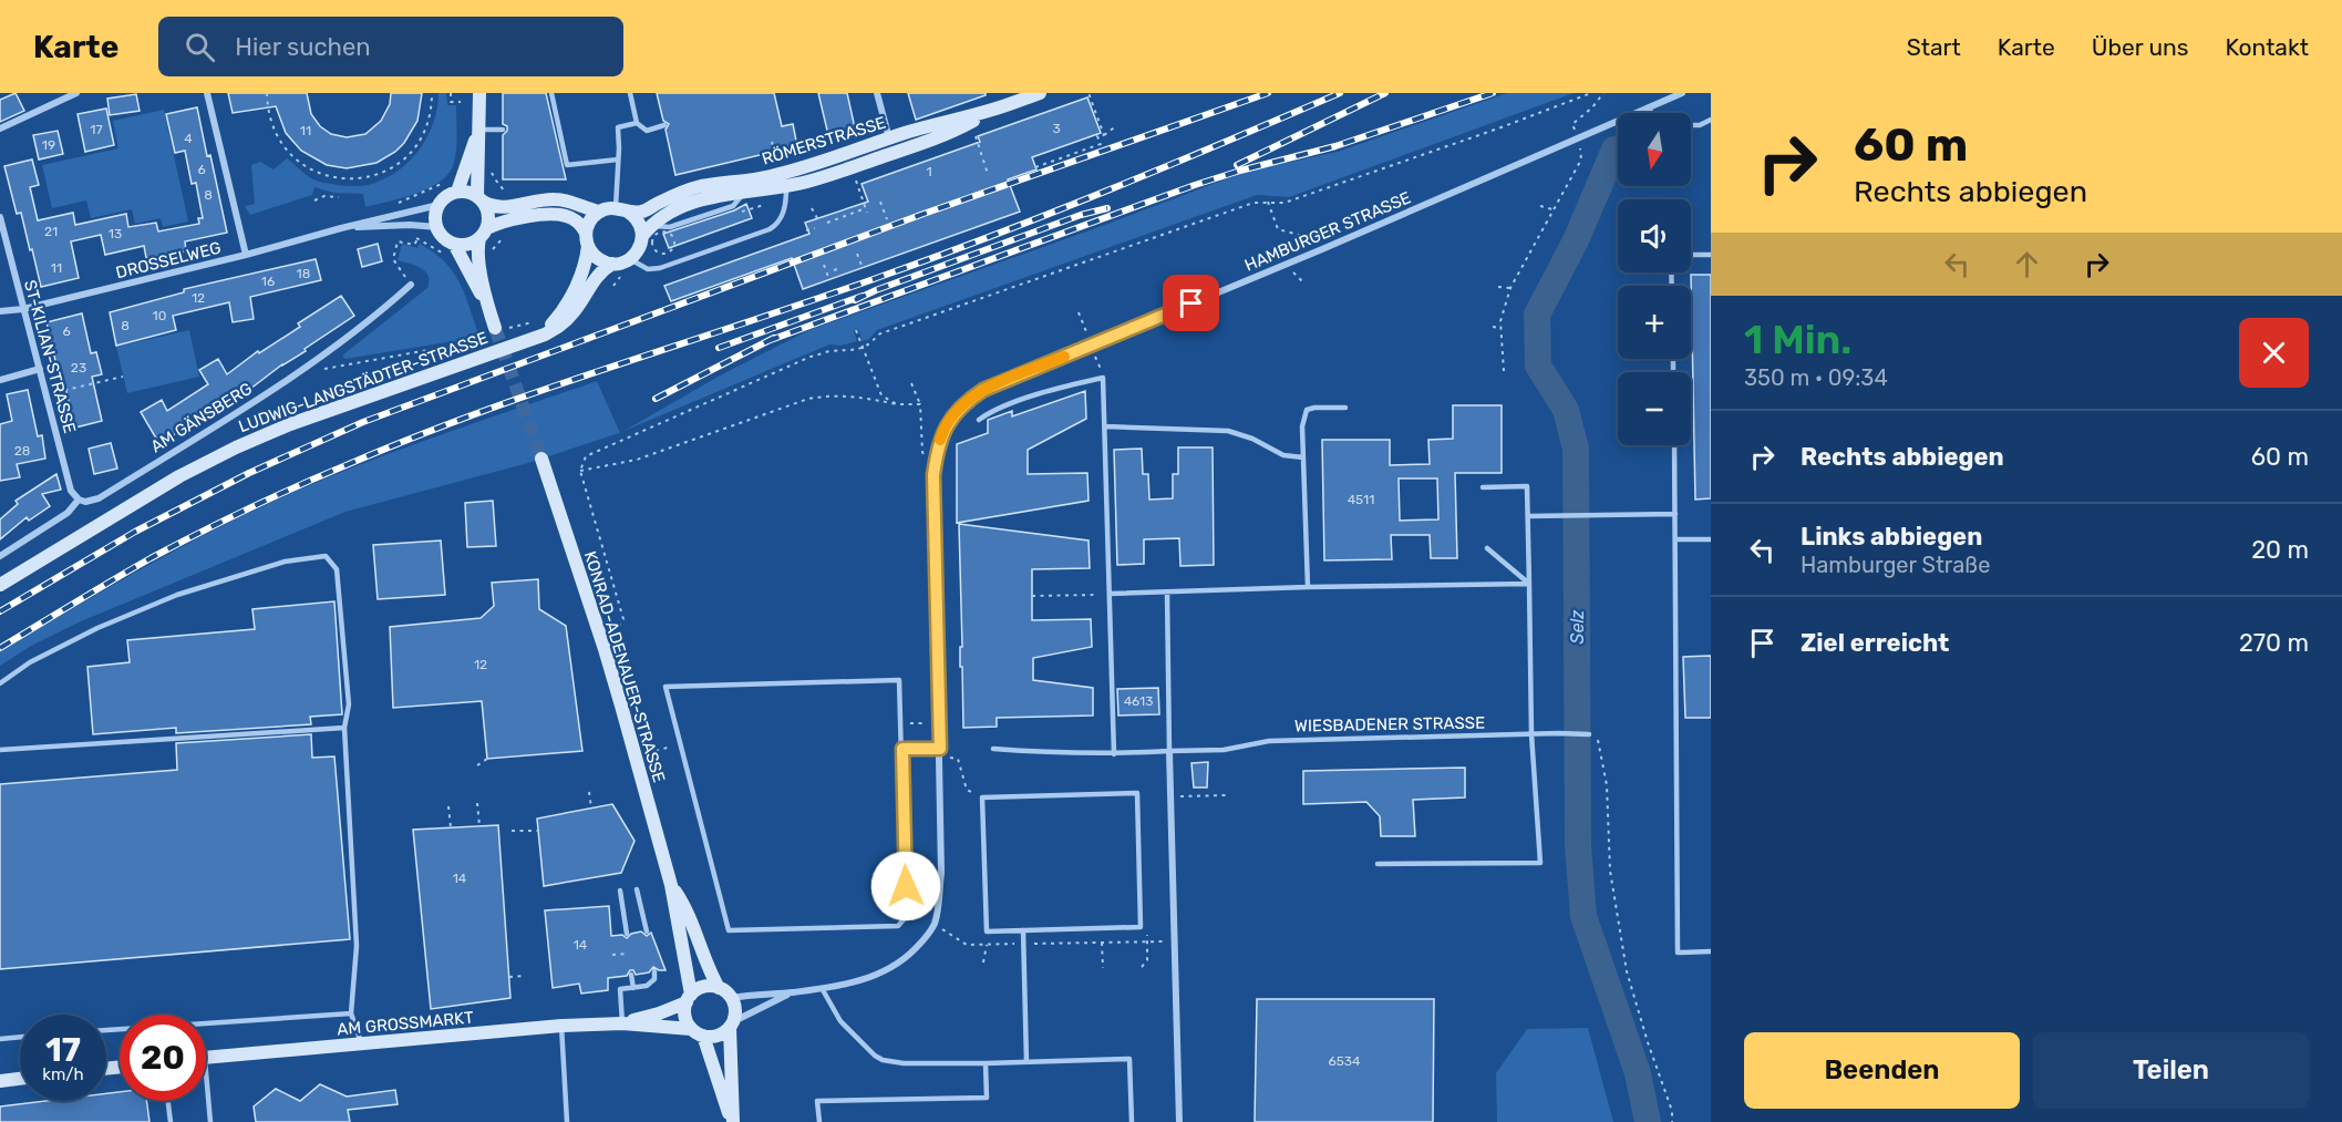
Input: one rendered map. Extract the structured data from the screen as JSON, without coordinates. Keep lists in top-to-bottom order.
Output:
{
  "streets": {
    "main road": [
      "RÖMERSTRASSE",
      "LUDWIG-LANGSTÄDTER-STRASSE",
      "KONRAD-ADENAUER-STRASSE",
      "AM GROSSMARKT"
    ],
    "street": [
      "HAMBURGER STRASSE",
      "DROSSELWEG",
      "ST-KILIAN-STRASSE",
      "AM GÄNSBERG"
    ],
    "lane": ["WIESBADENER STRASSE"]
  },
  "crossings": [
    ["RÖMERSTRASSE", "LUDWIG-LANGSTÄDTER-STRASSE"],
    ["HAMBURGER STRASSE", "KONRAD-ADENAUER-STRASSE"],
    ["HAMBURGER STRASSE", "AM GROSSMARKT"],
    ["DROSSELWEG", "ST-KILIAN-STRASSE"],
    ["ST-KILIAN-STRASSE", "AM GÄNSBERG"],
    ["KONRAD-ADENAUER-STRASSE", "AM GROSSMARKT"]
  ],
  "water": ["Selz"],
  "house_numbers": [
    "3",
    "17",
    "11",
    "4",
    "19",
    "6",
    "1",
    "8",
    "21",
    "13",
    "11",
    "18",
    "16",
    "12",
    "10",
    "8",
    "6",
    "23",
    "28",
    "4511",
    "12",
    "4613",
    "14",
    "14",
    "6534"
  ],
  "north": "bottom",
  "page": {
    "header": "Karte",
    "search": "Hier suchen",
    "nav": [
      "Start",
      "Karte",
      "Über uns",
      "Kontakt"
    ],
    "turn": ["60 m", "Rechts abbiegen"],
    "map_buttons": ["+", "−"],
    "heading": ["1 Min.", "350 m · 09:34"],
    "list": [
      {
        "name": "Rechts abbiegen",
        "value": "60 m"
      },
      {
        "name": "Links abbiegen",
        "note": "Hamburger Straße",
        "value": "20 m"
      },
      {
        "name": "Ziel erreicht",
        "value": "270 m"
      }
    ],
    "speed": "17 km/h",
    "limit": "20",
    "buttons": ["Beenden", "Teilen"]
  }
}
